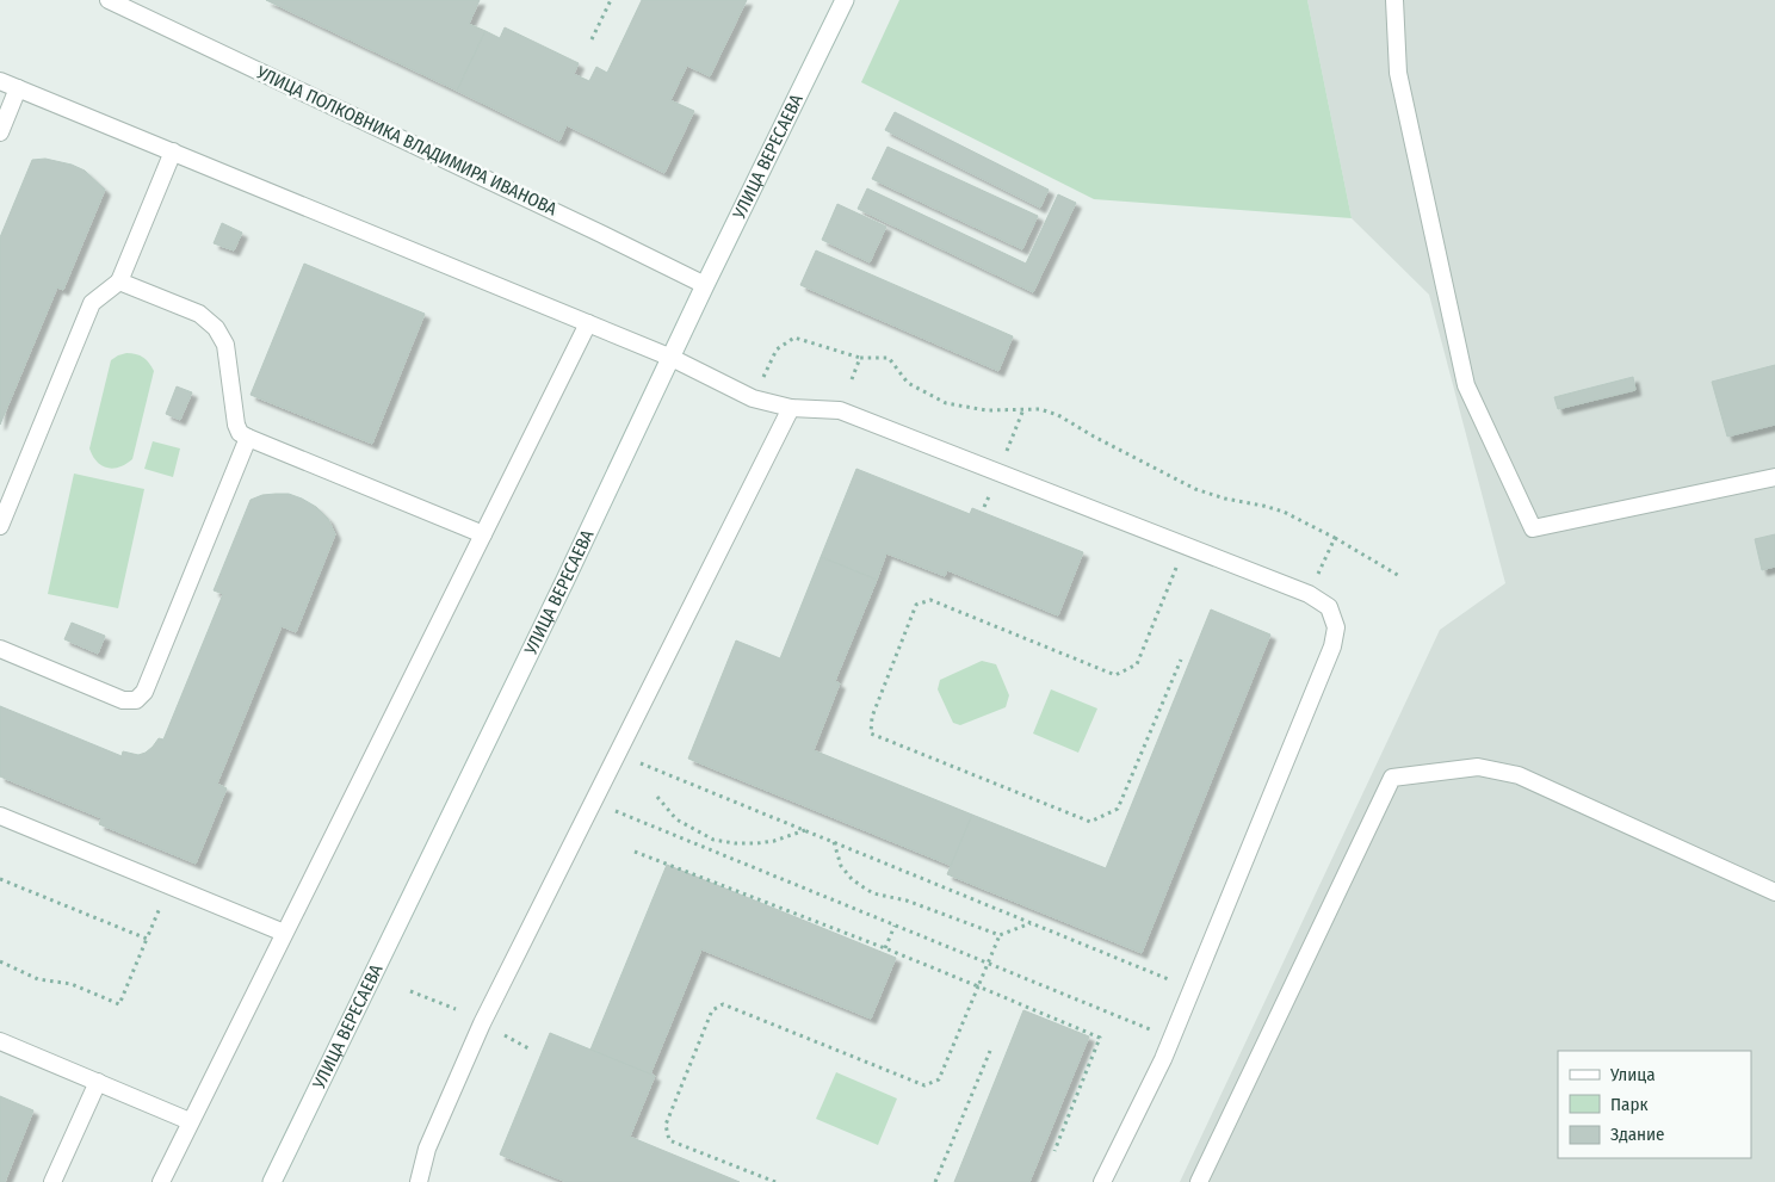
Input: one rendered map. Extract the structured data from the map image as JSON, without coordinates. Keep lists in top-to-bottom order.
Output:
{
  "streets": {
    "main road": ["УЛИЦА ВЕРЕСАЕВА"],
    "lane": ["УЛИЦА ПОЛКОВНИКА ВЛАДИМИРА ИВАНОВА"]
  },
  "crossings": [
    ["УЛИЦА ПОЛКОВНИКА ВЛАДИМИРА ИВАНОВА", "УЛИЦА ВЕРЕСАЕВА"]
  ],
  "legend": ["Улица", "Парк", "Здание"]
}
